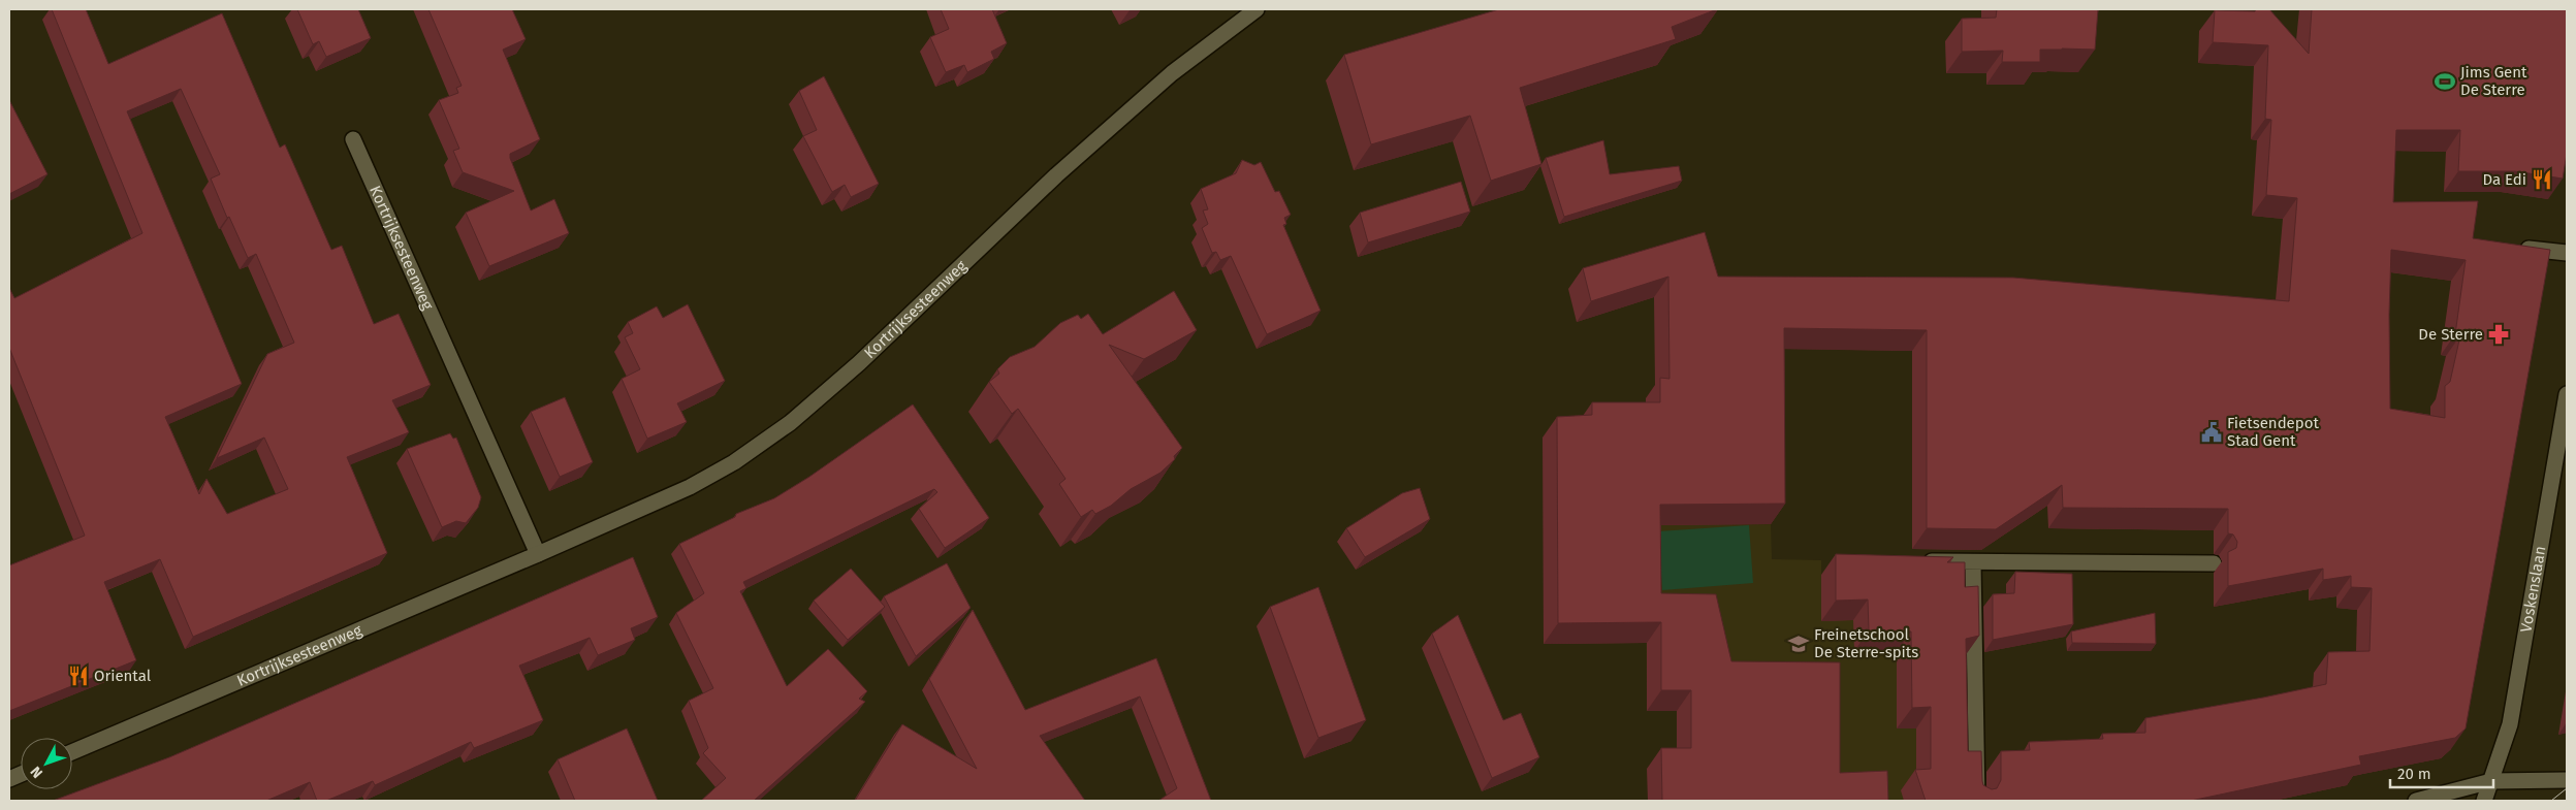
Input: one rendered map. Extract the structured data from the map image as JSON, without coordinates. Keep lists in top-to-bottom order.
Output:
{
  "streets": {
    "main road": ["Kortrijksesteenweg", "Voskenslaan"]
  },
  "places": {
    "sports": ["Jims Gent De Sterre"],
    "restaurant": ["Da Edi", "Oriental"],
    "pharmacy": ["De Sterre"],
    "public building": ["Fietsendepot Stad Gent"],
    "school or university": ["Freinetschool De Sterre-spits"]
  },
  "scale_bar": "20 m",
  "north": "bottom left"
}
